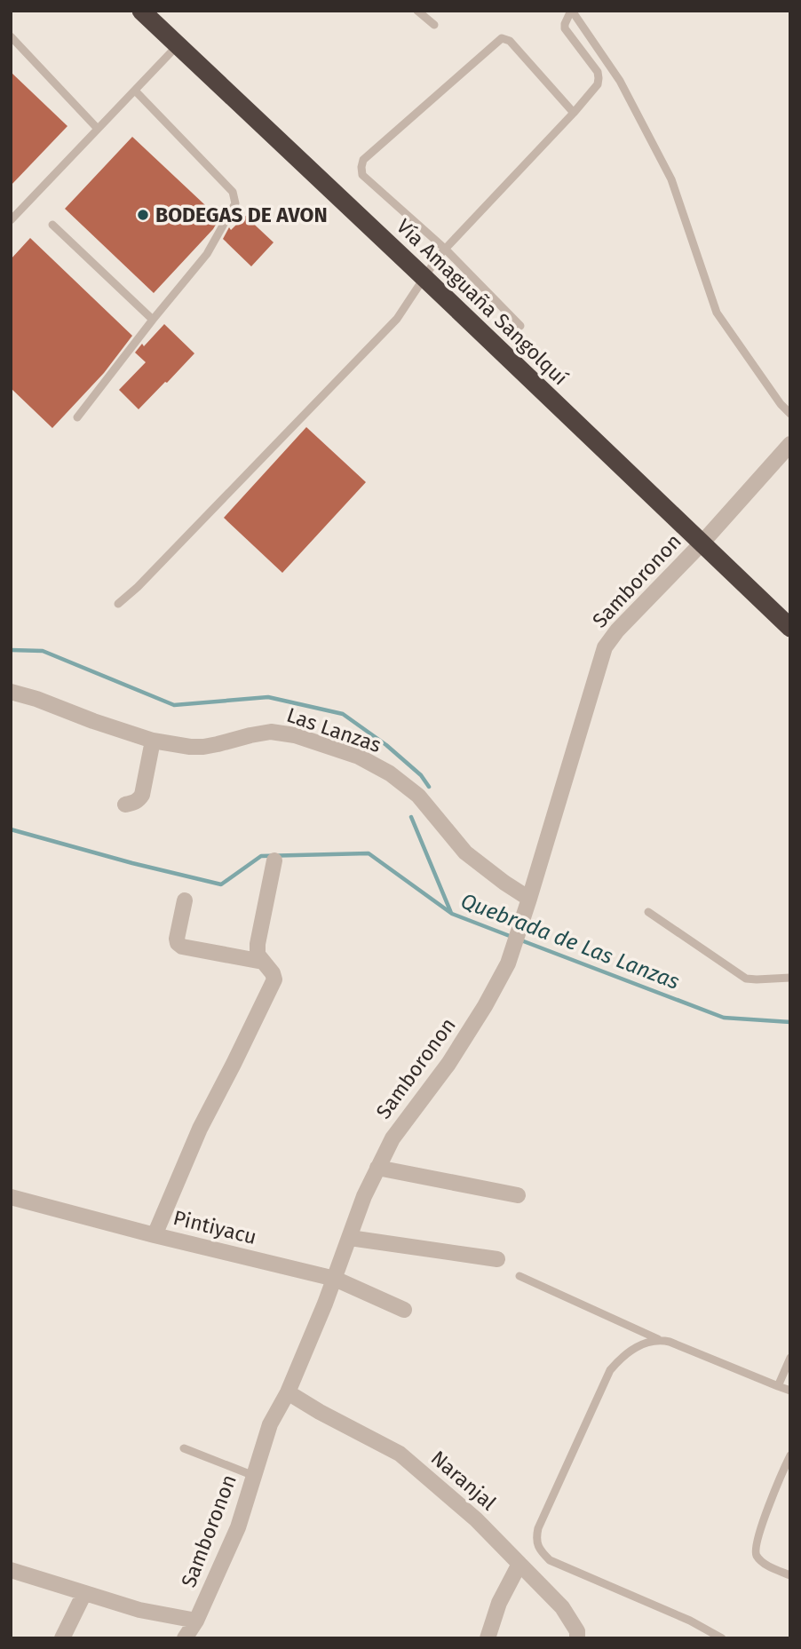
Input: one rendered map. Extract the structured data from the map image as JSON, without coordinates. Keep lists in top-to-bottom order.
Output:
{
  "streets": {
    "highway": ["Vía Amaguaña Sangolquí"],
    "street": [
      "Samboronon",
      "Las Lanzas",
      "Pintiyacu",
      "Naranjal"
    ]
  },
  "crossings": [
    ["Vía Amaguaña Sangolquí", "Samboronon"],
    ["Samboronon", "Las Lanzas"],
    ["Samboronon", "Pintiyacu"],
    ["Samboronon", "Naranjal"]
  ],
  "water": ["Quebrada de Las Lanzas"],
  "places": ["BODEGAS DE AVON"]
}
